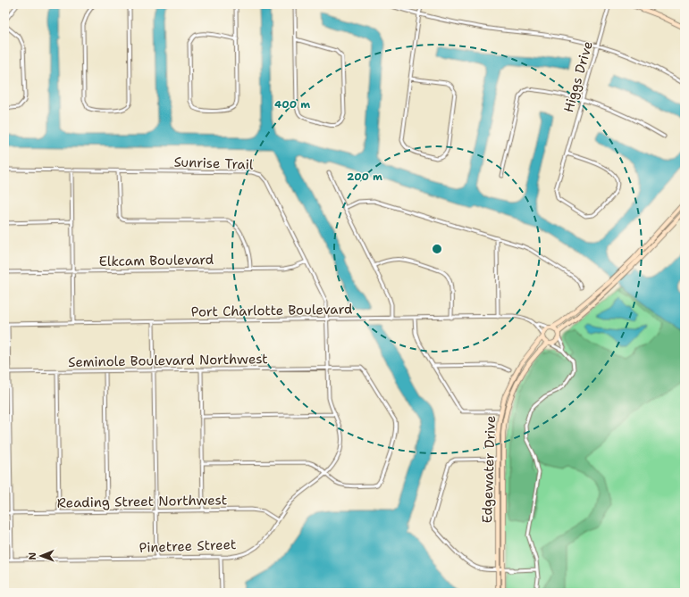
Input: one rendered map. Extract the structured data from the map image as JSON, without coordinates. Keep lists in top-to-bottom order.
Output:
{
  "streets": {
    "street": [
      "Higgs Drive",
      "Sunrise Trail",
      "Elkcam Boulevard",
      "Port Charlotte Boulevard",
      "Seminole Boulevard Northwest",
      "Edgewater Drive",
      "Reading Street Northwest",
      "Pinetree Street"
    ]
  },
  "crossings": [
    ["Sunrise Trail", "Elkcam Boulevard"],
    ["Sunrise Trail", "Port Charlotte Boulevard"],
    ["Sunrise Trail", "Pinetree Street"],
    ["Port Charlotte Boulevard", "Edgewater Drive"],
    ["Port Charlotte Boulevard", "Pinetree Street"],
    ["Seminole Boulevard Northwest", "Pinetree Street"],
    ["Reading Street Northwest", "Pinetree Street"]
  ],
  "north": "left",
  "rings": ["400 m", "200 m"]
}
